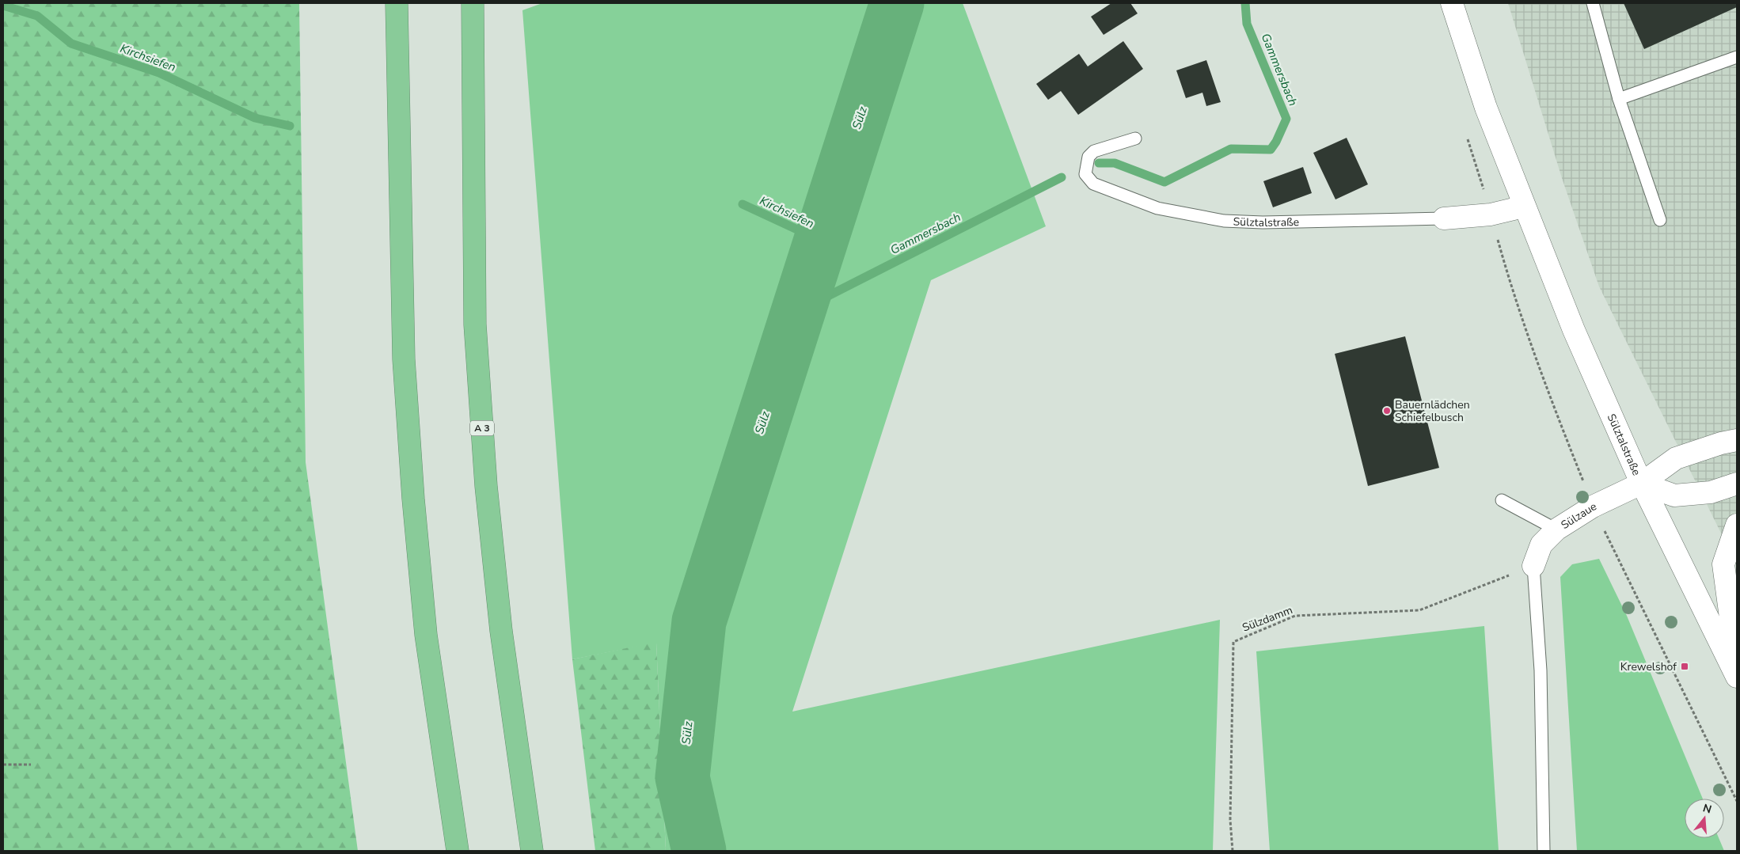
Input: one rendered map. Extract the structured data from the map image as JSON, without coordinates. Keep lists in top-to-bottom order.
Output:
{
  "streets": {
    "highway": ["A 3"],
    "main road": ["Sülztalstraße", "Sülzaue"],
    "path": ["Sülzdamm"]
  },
  "crossings": [
    ["Sülztalstraße", "Sülzaue"],
    ["Sülzaue", "Sülzdamm"]
  ],
  "water": ["Kirchsiefen", "Gammersbach", "Sülz"],
  "places": {
    "other": ["Bauernlädchen Schiefelbusch"],
    "transit": ["Krewelshof"]
  },
  "north": "top"
}
